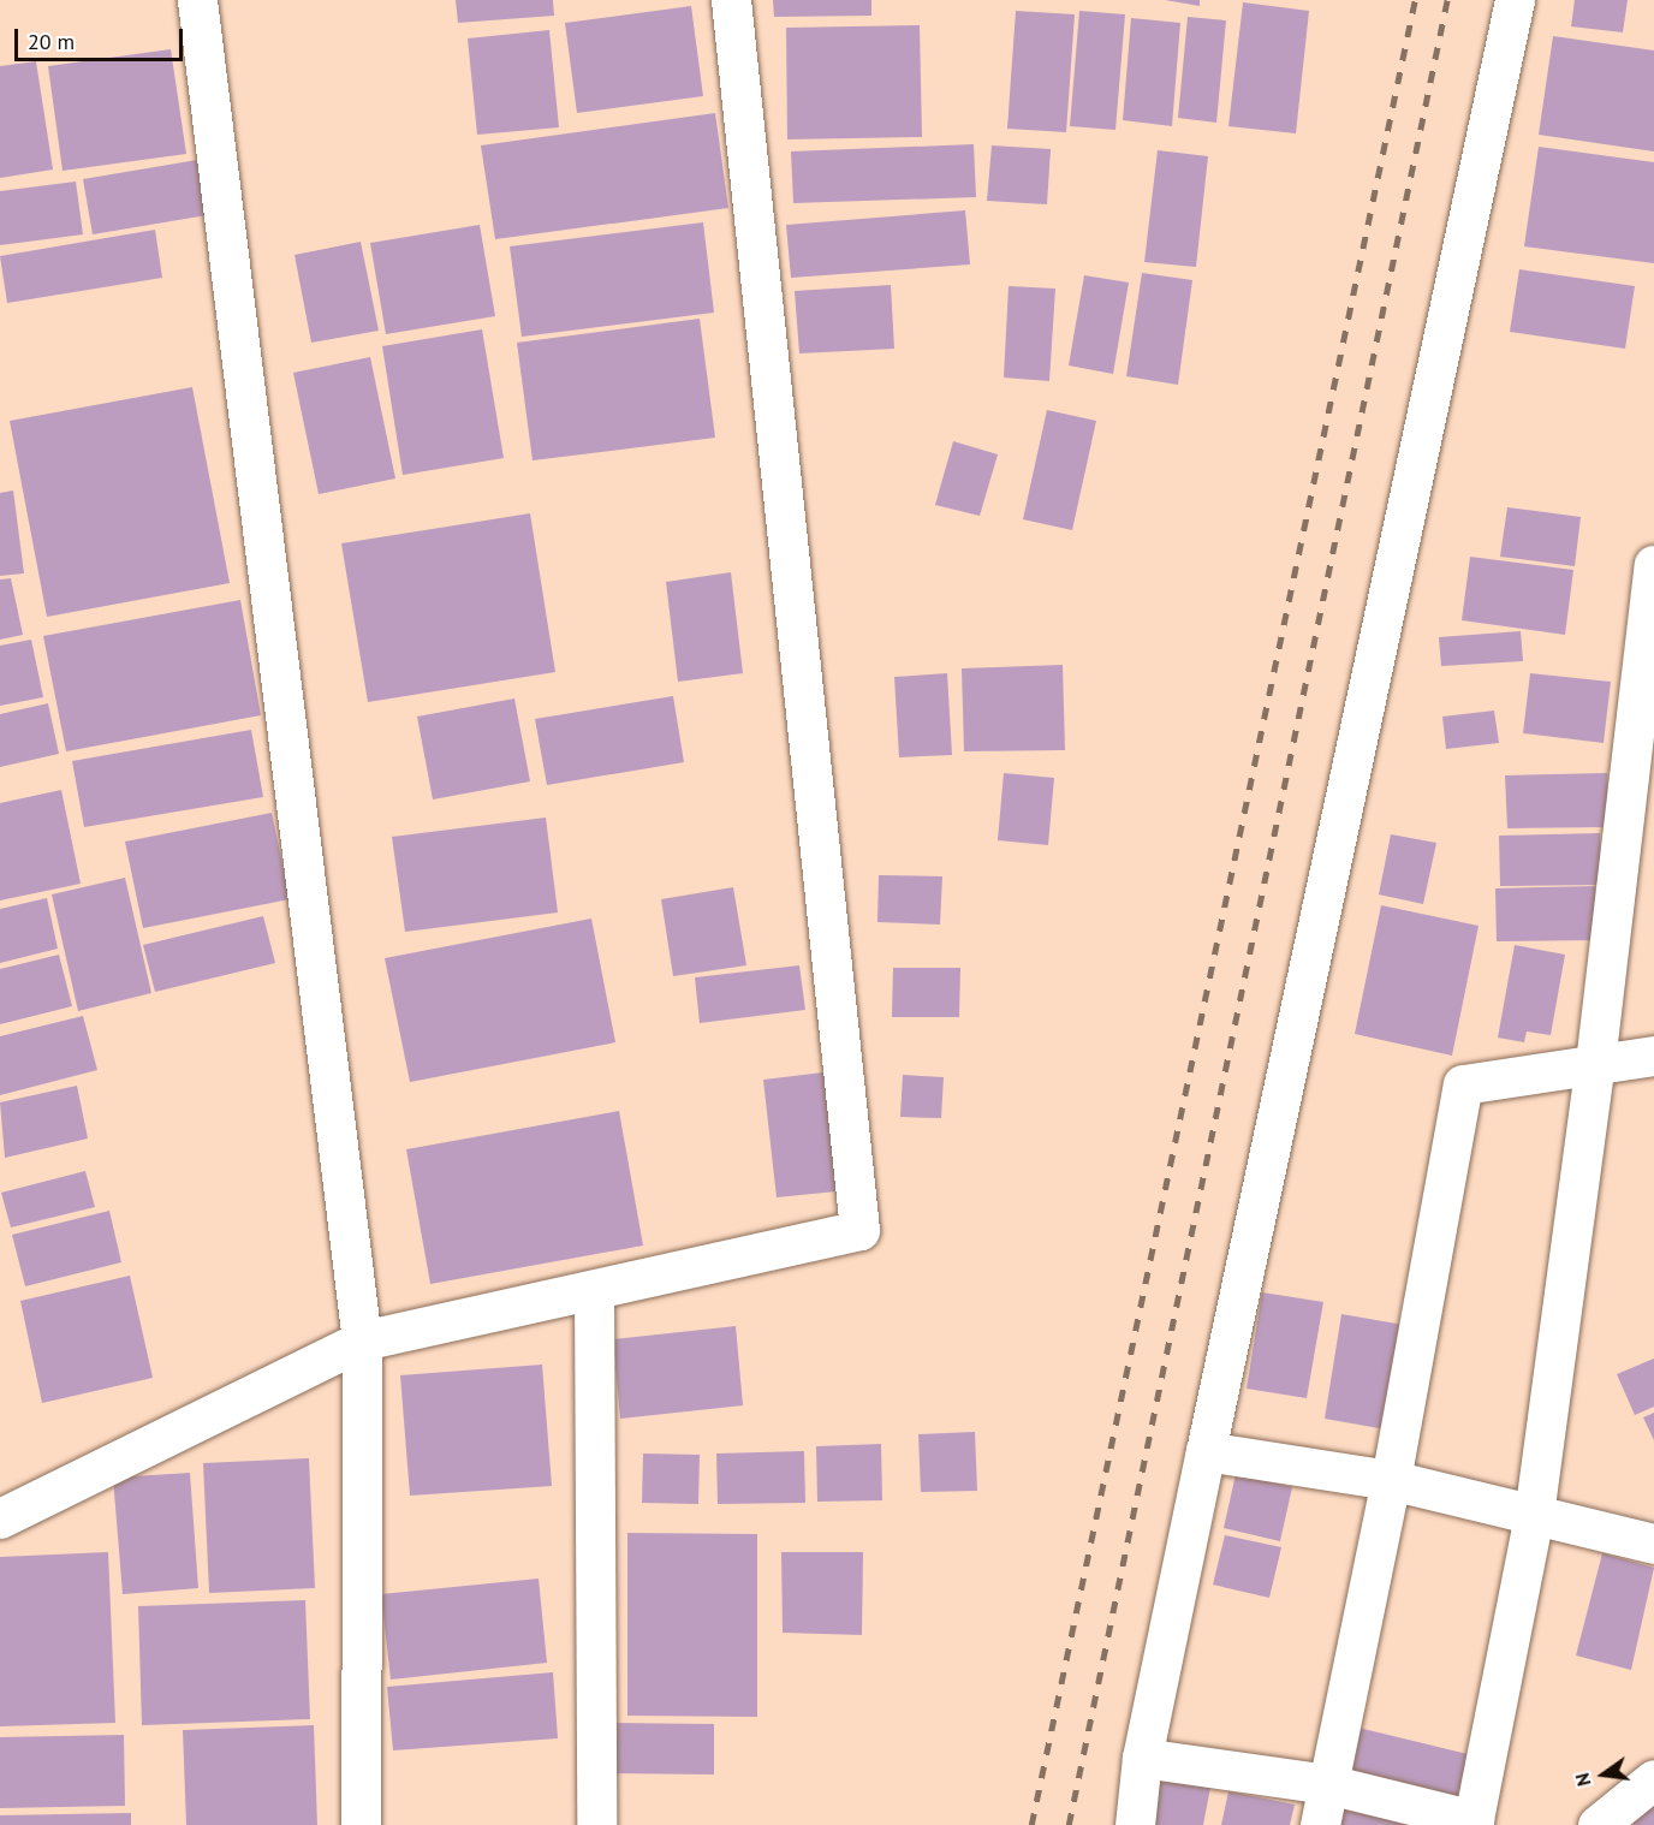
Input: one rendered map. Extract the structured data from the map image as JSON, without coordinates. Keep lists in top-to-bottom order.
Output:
{
  "scale_bar": "20 m",
  "north": "left"
}
